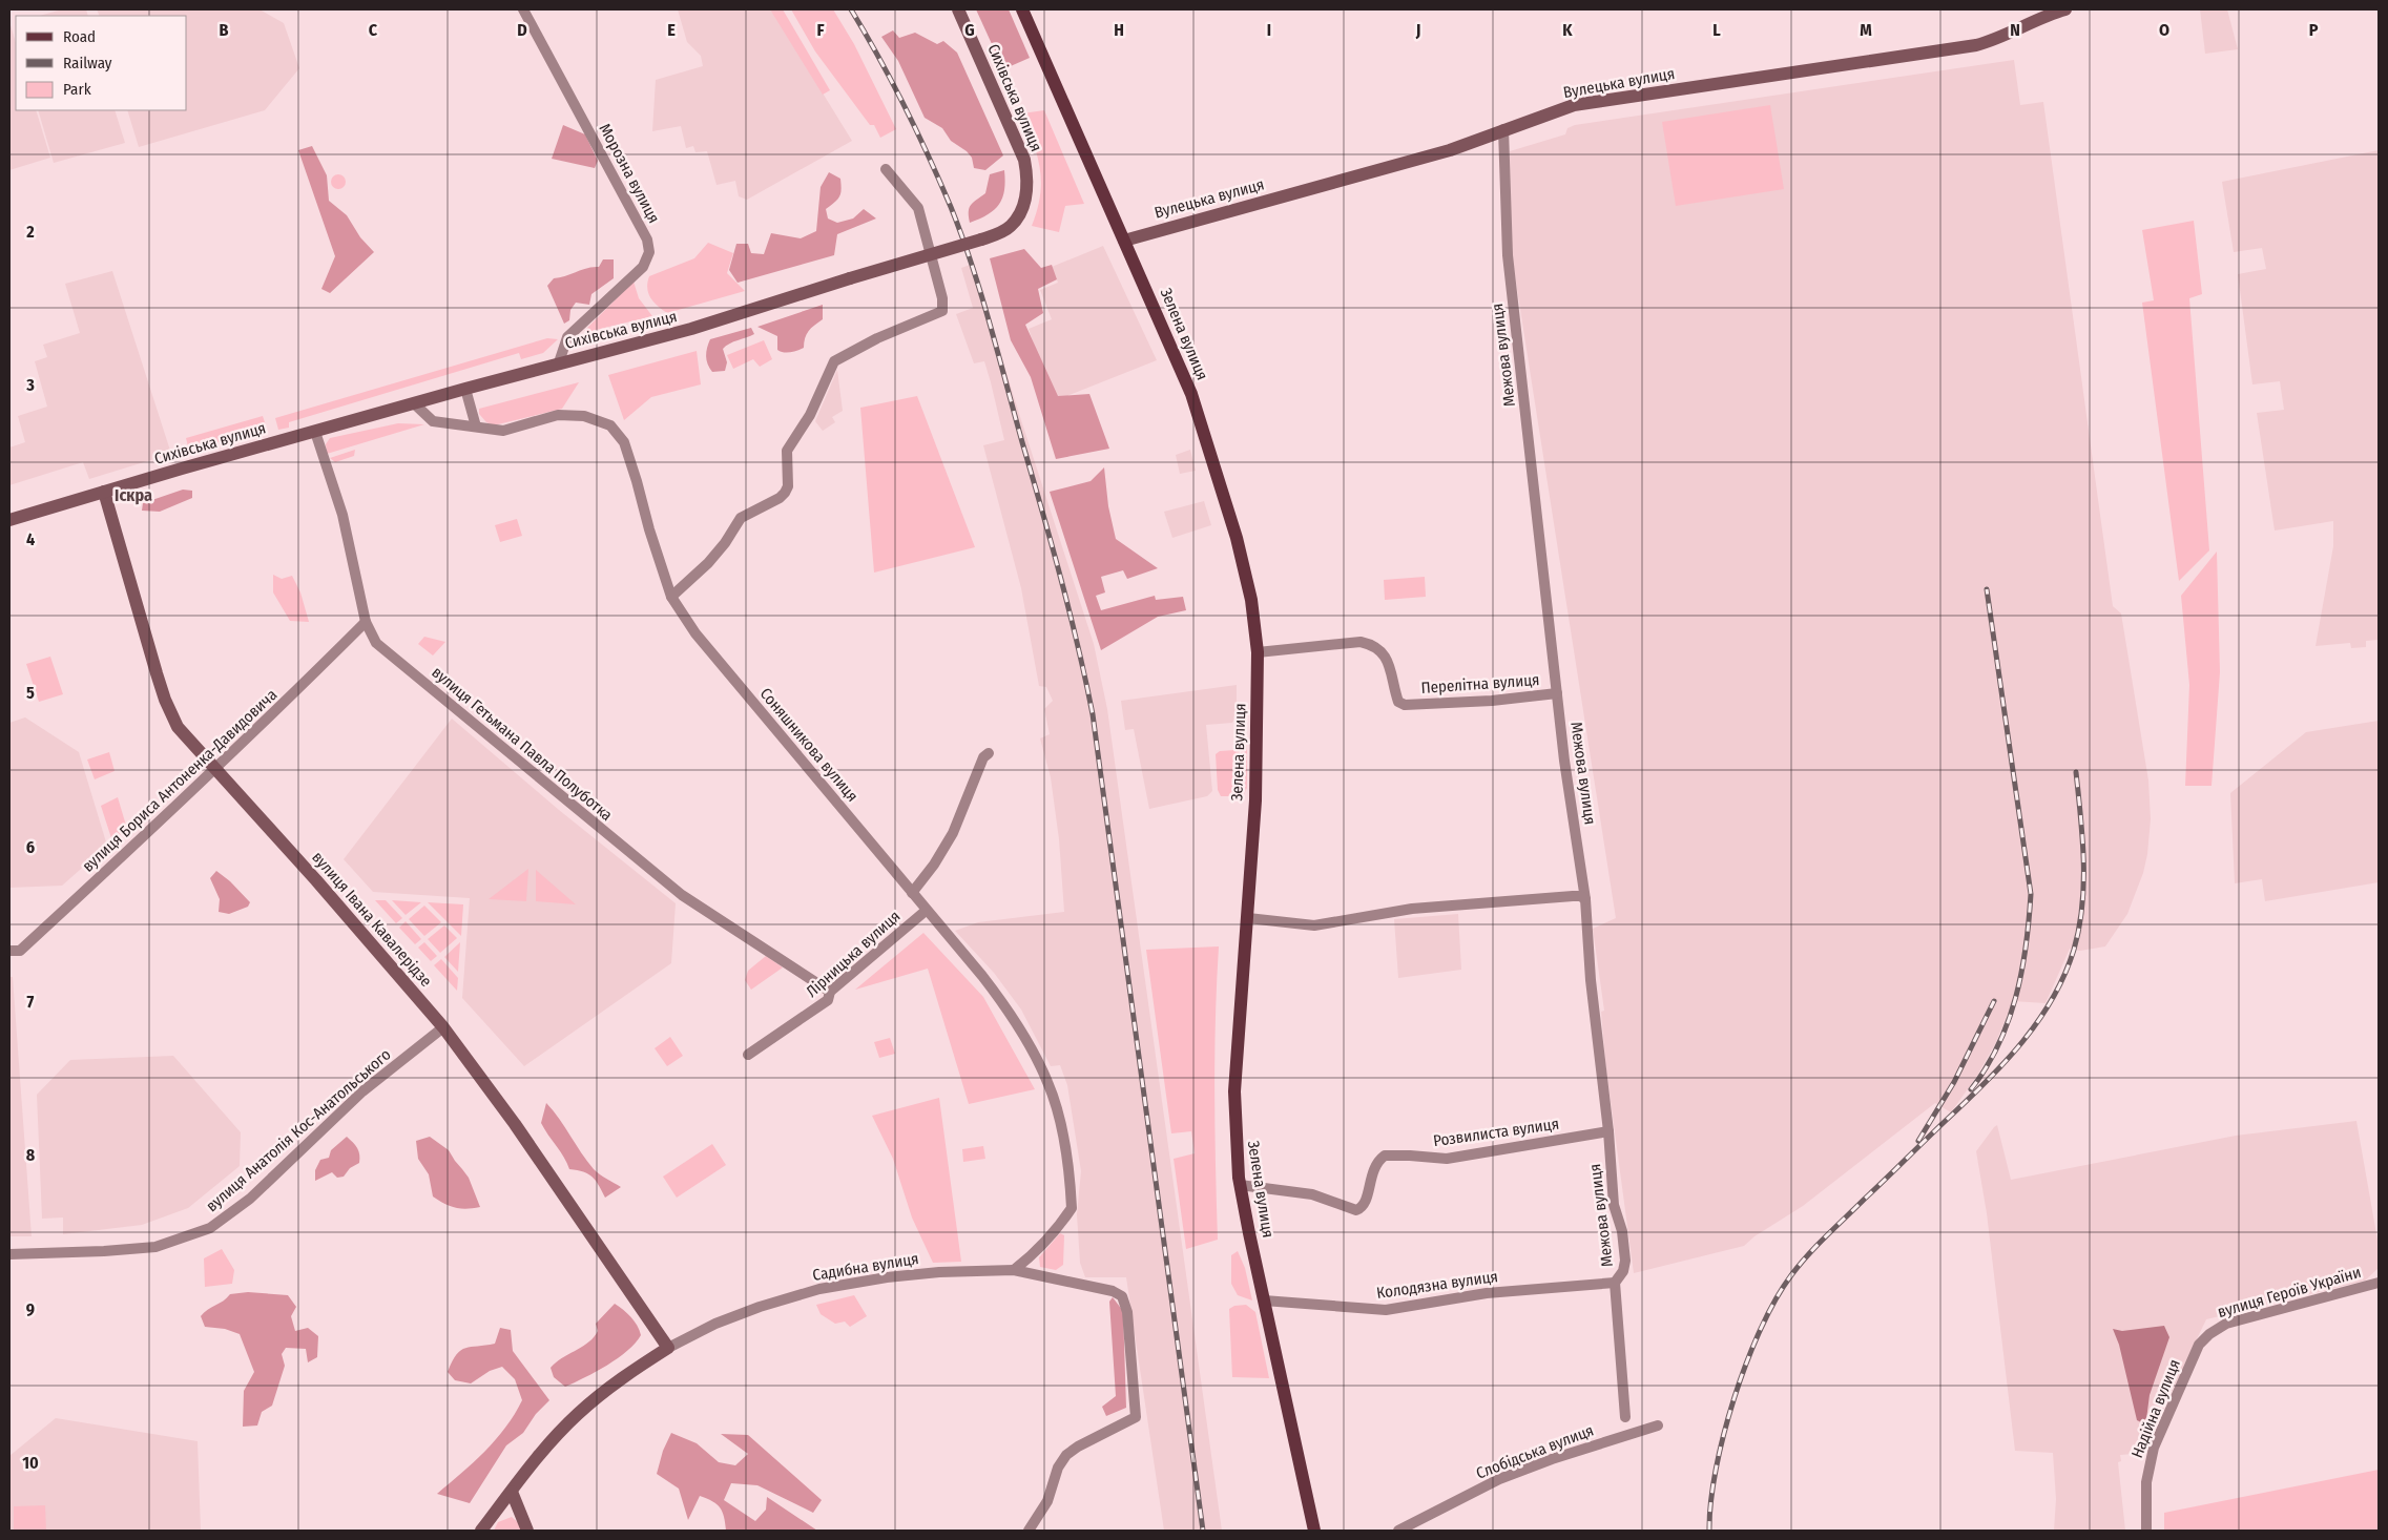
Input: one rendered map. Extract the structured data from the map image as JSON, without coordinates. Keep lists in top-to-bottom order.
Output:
{
  "streets": {
    "main road": ["Зелена вулиця"],
    "street": [
      "Вулецька вулиця",
      "Сихівська вулиця",
      "Морозна вулиця",
      "Межова вулиця",
      "Перелітна вулиця",
      "вулиця Гетьмана Павла Полуботка",
      "Соняшникова вулиця",
      "вулиця Бориса Антоненка-Давидовича",
      "вулиця Івана Кавалерідзе",
      "Лірницька вулиця",
      "вулиця Анатолія Кос-Анатольського",
      "Розвилиста вулиця",
      "Садибна вулиця",
      "Колодязна вулиця",
      "вулиця Героїв України",
      "Надійна вулиця",
      "Слобідська вулиця"
    ]
  },
  "crossings": [
    ["Вулецька вулиця", "Зелена вулиця"],
    ["Вулецька вулиця", "Межова вулиця"],
    ["Сихівська вулиця", "Морозна вулиця"],
    ["Сихівська вулиця", "вулиця Гетьмана Павла Полуботка"],
    ["Сихівська вулиця", "Соняшникова вулиця"],
    ["Сихівська вулиця", "вулиця Івана Кавалерідзе"],
    ["Зелена вулиця", "Перелітна вулиця"],
    ["Зелена вулиця", "Розвилиста вулиця"],
    ["Зелена вулиця", "Колодязна вулиця"],
    ["Межова вулиця", "Перелітна вулиця"],
    ["Межова вулиця", "Розвилиста вулиця"],
    ["Межова вулиця", "Колодязна вулиця"],
    ["вулиця Гетьмана Павла Полуботка", "вулиця Бориса Антоненка-Давидовича"],
    ["вулиця Гетьмана Павла Полуботка", "Лірницька вулиця"],
    ["Соняшникова вулиця", "Лірницька вулиця"],
    ["вулиця Бориса Антоненка-Давидовича", "вулиця Івана Кавалерідзе"],
    ["вулиця Івана Кавалерідзе", "вулиця Анатолія Кос-Анатольського"],
    ["вулиця Івана Кавалерідзе", "Садибна вулиця"],
    ["вулиця Героїв України", "Надійна вулиця"]
  ],
  "districts": ["Іскра"],
  "legend": ["Road", "Railway", "Park"],
  "grid": {
    "columns": [
      "B",
      "C",
      "D",
      "E",
      "F",
      "G",
      "H",
      "I",
      "J",
      "K",
      "L",
      "M",
      "N",
      "O",
      "P"
    ],
    "rows": [
      "2",
      "3",
      "4",
      "5",
      "6",
      "7",
      "8",
      "9",
      "10"
    ]
  }
}
